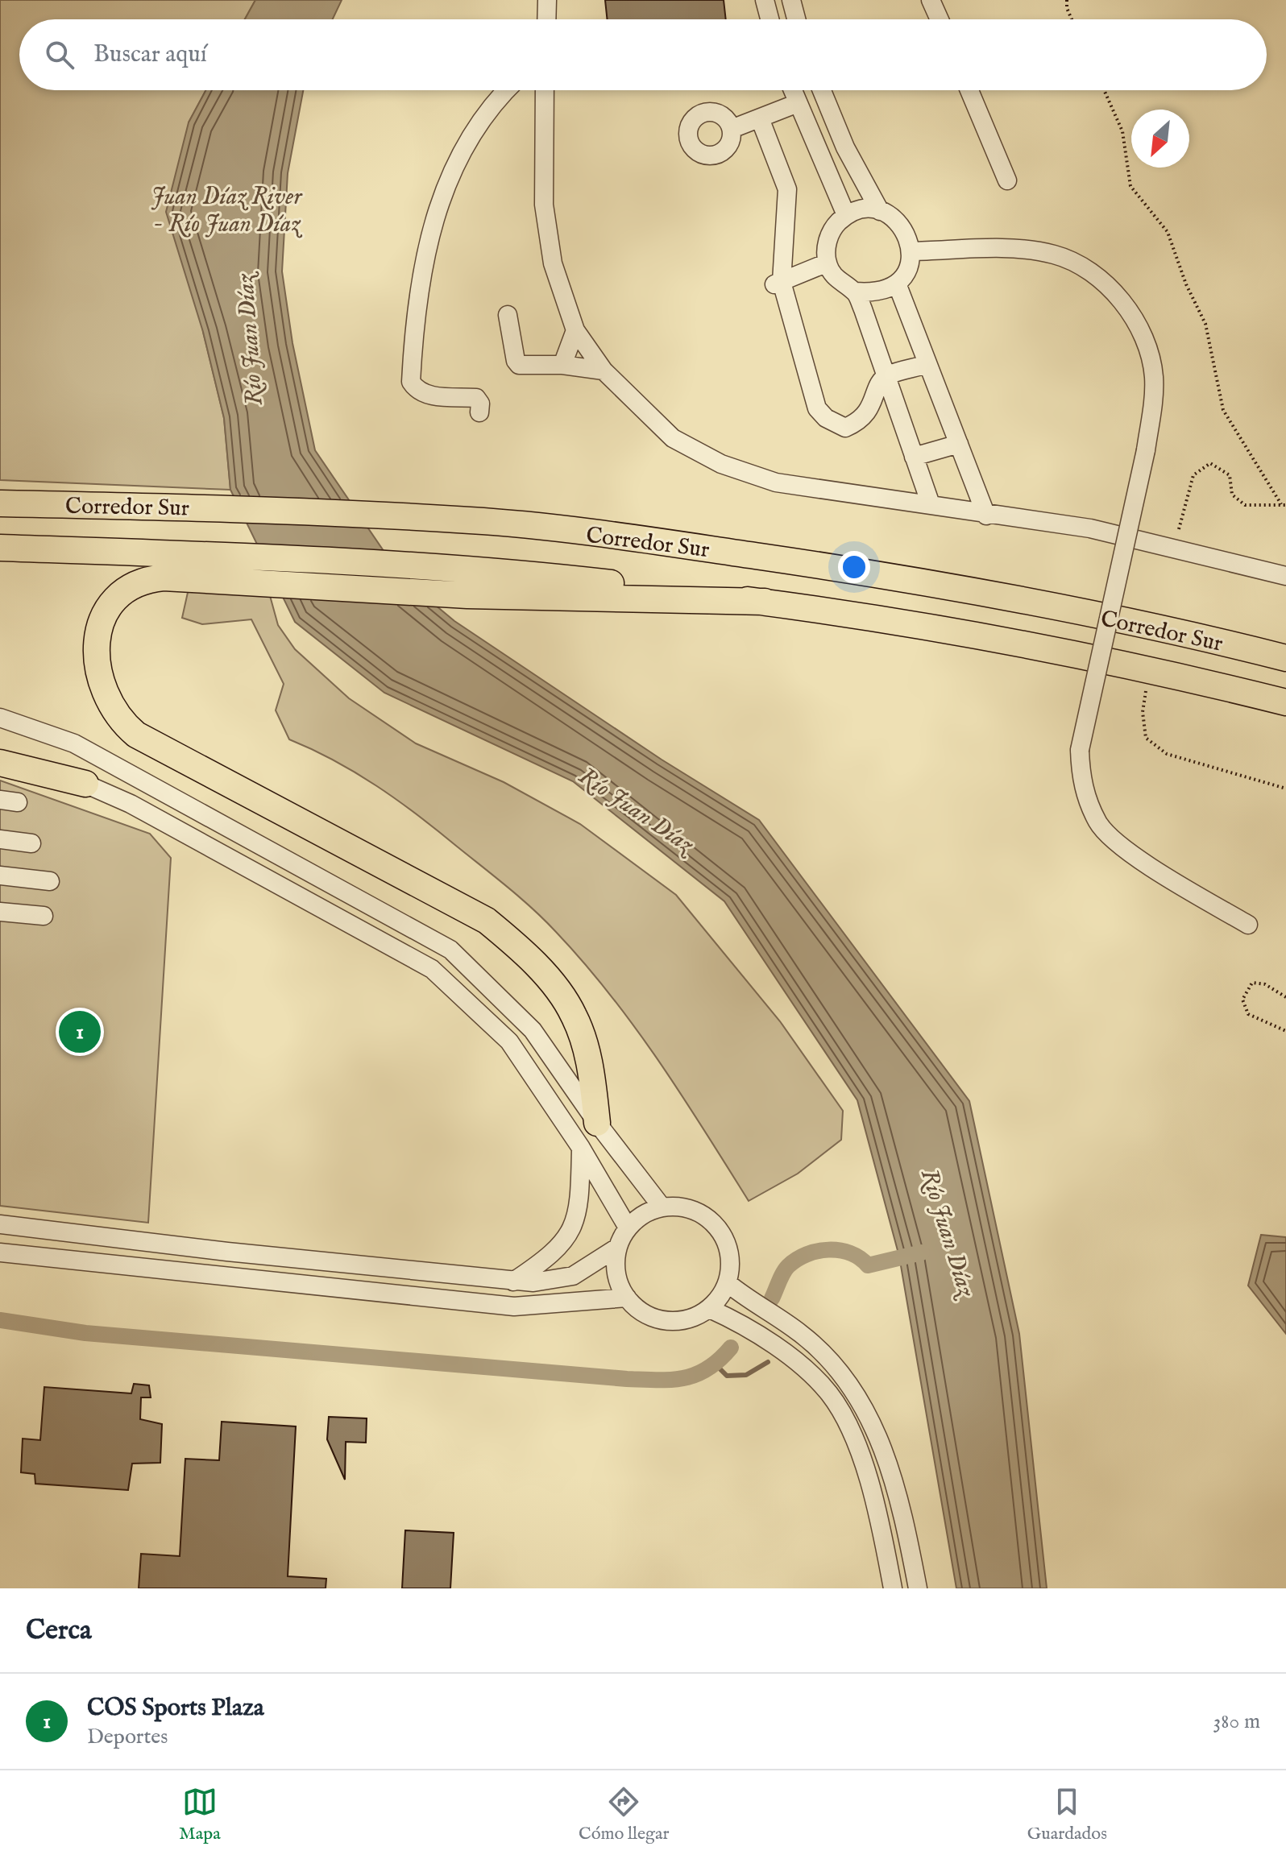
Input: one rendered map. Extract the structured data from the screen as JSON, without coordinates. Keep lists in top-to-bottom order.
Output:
{
  "streets": {
    "highway": ["Corredor Sur"]
  },
  "water": ["Juan Díaz River - Río Juan Díaz", "Río Juan Díaz"],
  "north": "bottom left",
  "page": {
    "search": "Buscar aquí",
    "pins": "1",
    "heading": "Cerca",
    "list": [
      {
        "mark": "1",
        "name": "COS Sports Plaza",
        "note": "Deportes",
        "value": "380 m"
      }
    ],
    "nav": ["Mapa", "Cómo llegar", "Guardados"]
  }
}
